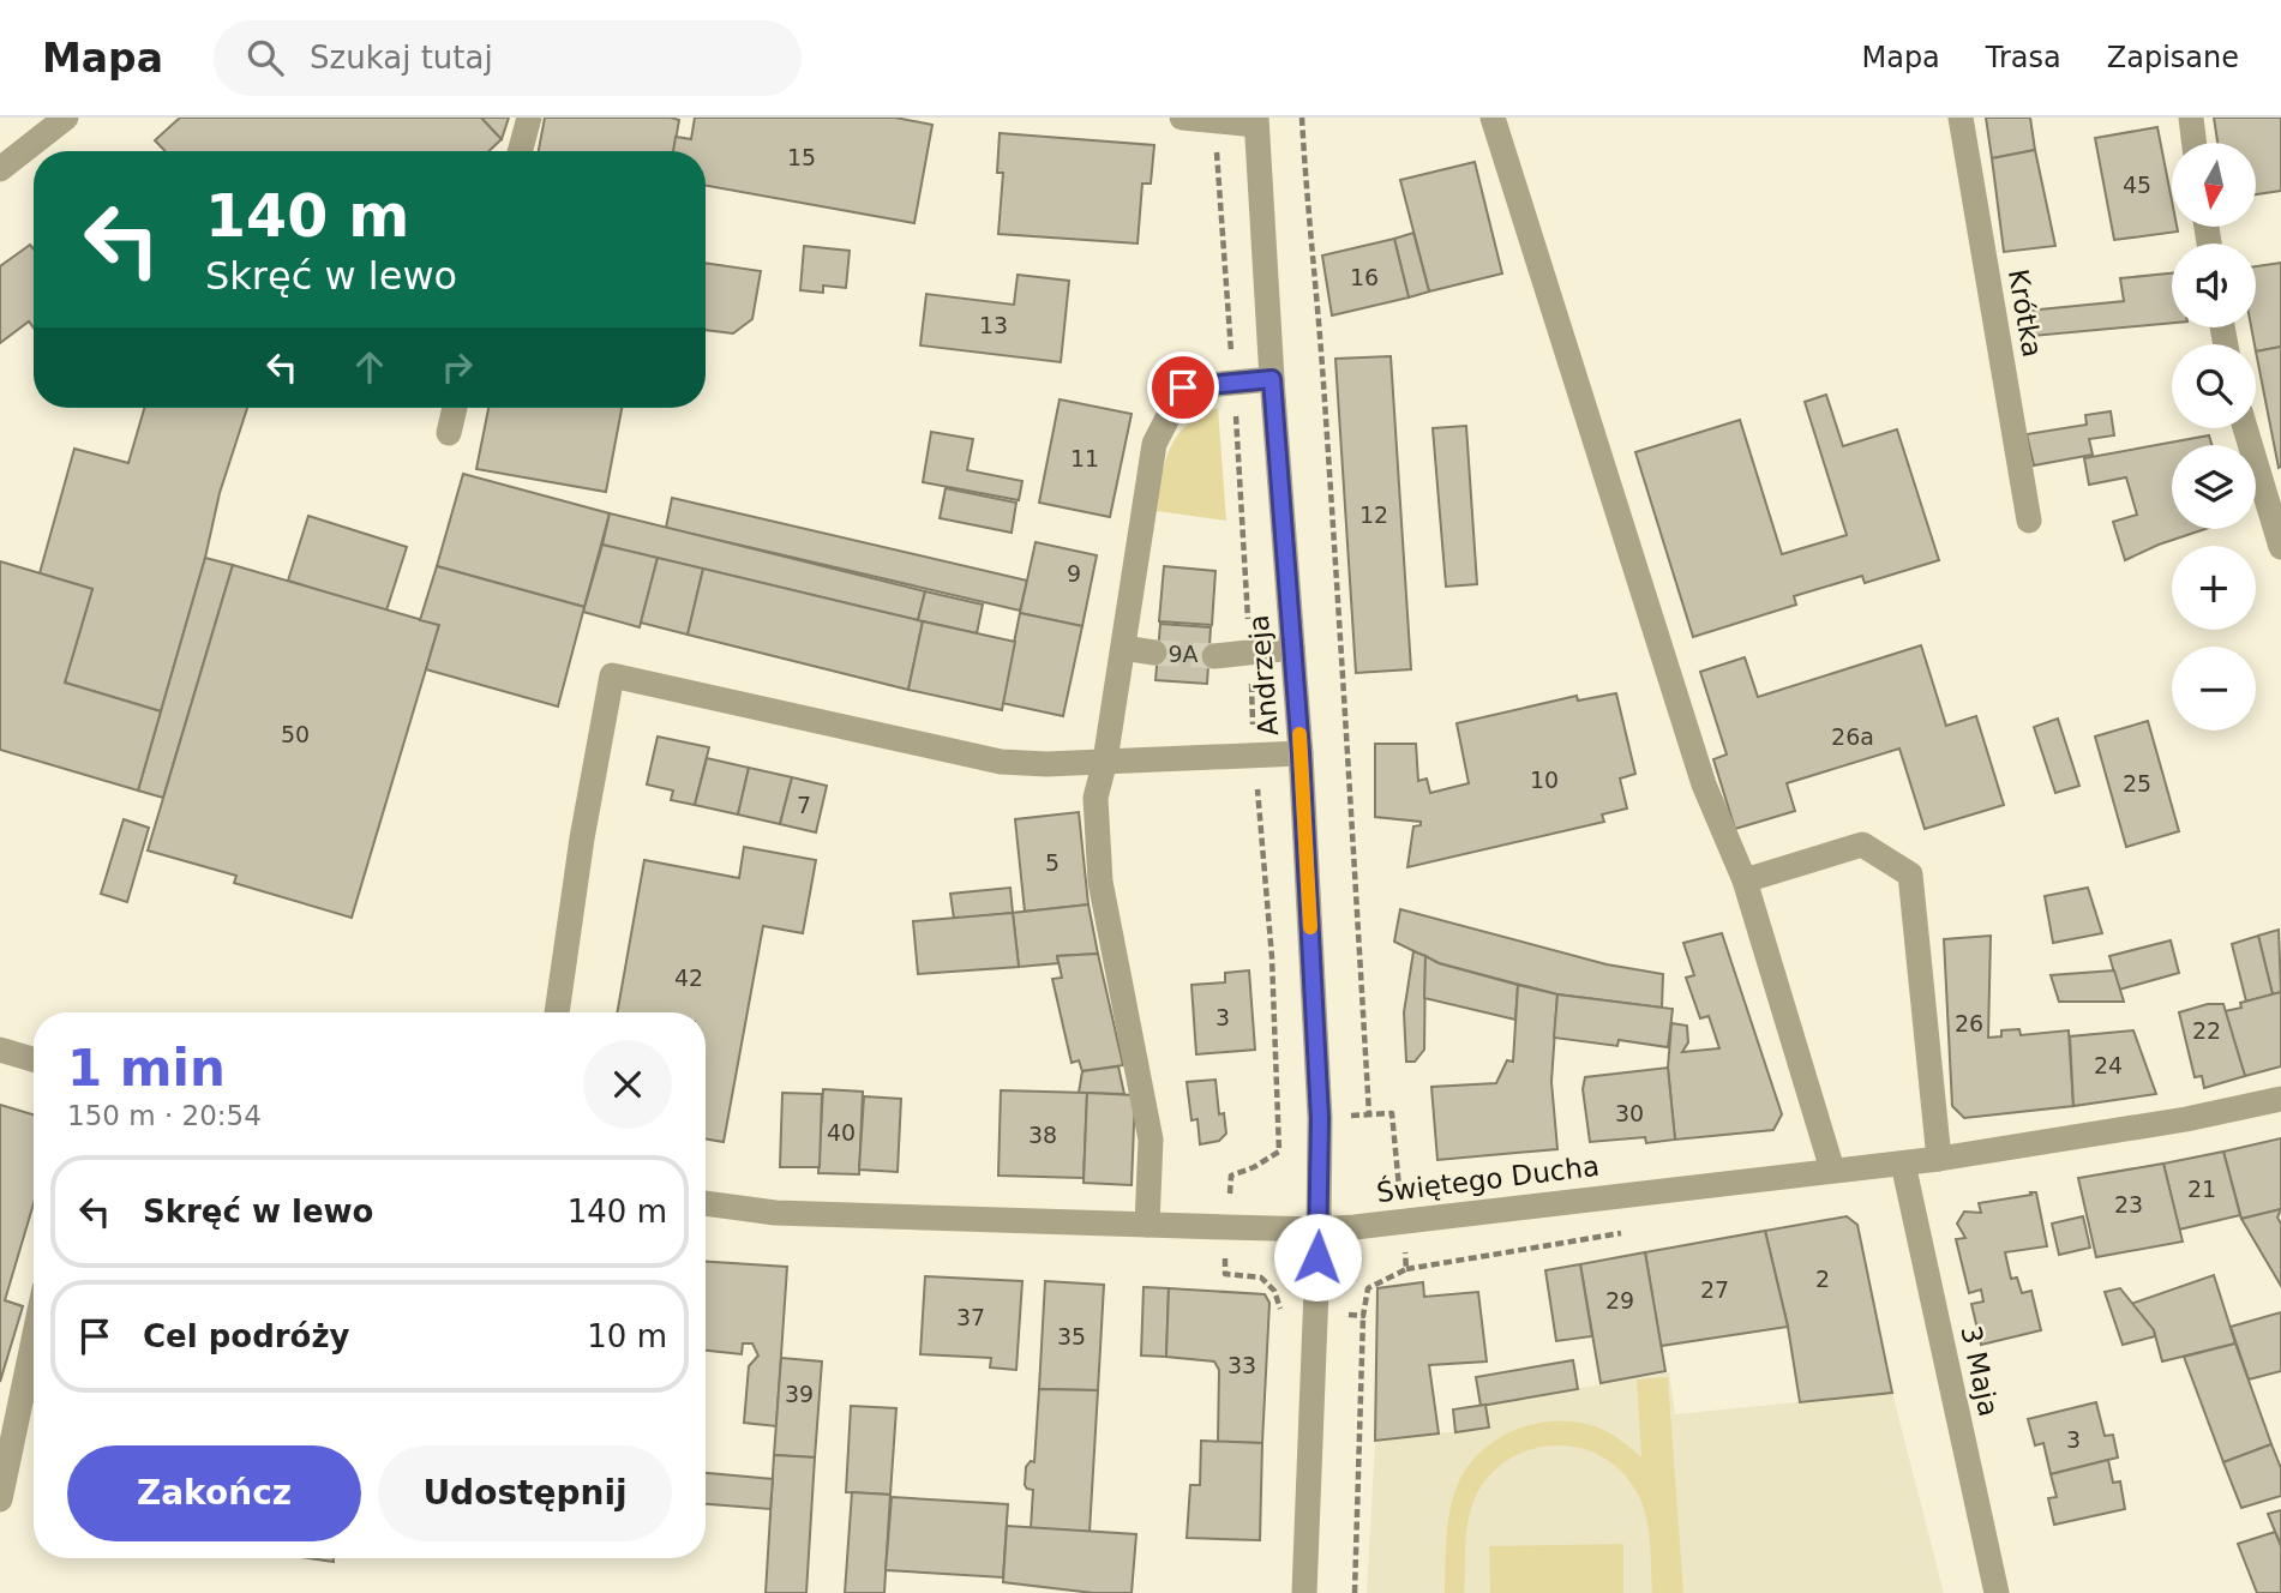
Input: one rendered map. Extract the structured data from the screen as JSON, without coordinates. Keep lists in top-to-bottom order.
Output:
{
  "streets": {
    "street": [
      "Krótka",
      "Andrzeja",
      "Świętego Ducha",
      "3 Maja"
    ]
  },
  "crossings": [
    ["Andrzeja", "Świętego Ducha"],
    ["Świętego Ducha", "3 Maja"]
  ],
  "house_numbers": [
    "15",
    "45",
    "16",
    "13",
    "11",
    "12",
    "9",
    "9A",
    "50",
    "26a",
    "10",
    "25",
    "7",
    "5",
    "42",
    "3",
    "26",
    "22",
    "24",
    "30",
    "40",
    "38",
    "21",
    "23",
    "2",
    "27",
    "29",
    "37",
    "35",
    "33",
    "39",
    "3"
  ],
  "north": "bottom",
  "page": {
    "header": "Mapa",
    "search": "Szukaj tutaj",
    "nav": ["Mapa", "Trasa", "Zapisane"],
    "map_buttons": ["+", "−"],
    "turn": ["140 m", "Skręć w lewo"],
    "heading": ["1 min", "150 m · 20:54"],
    "list": [
      {
        "name": "Skręć w lewo",
        "value": "140 m"
      },
      {
        "name": "Cel podróży",
        "value": "10 m"
      }
    ],
    "buttons": ["Zakończ", "Udostępnij"]
  }
}
